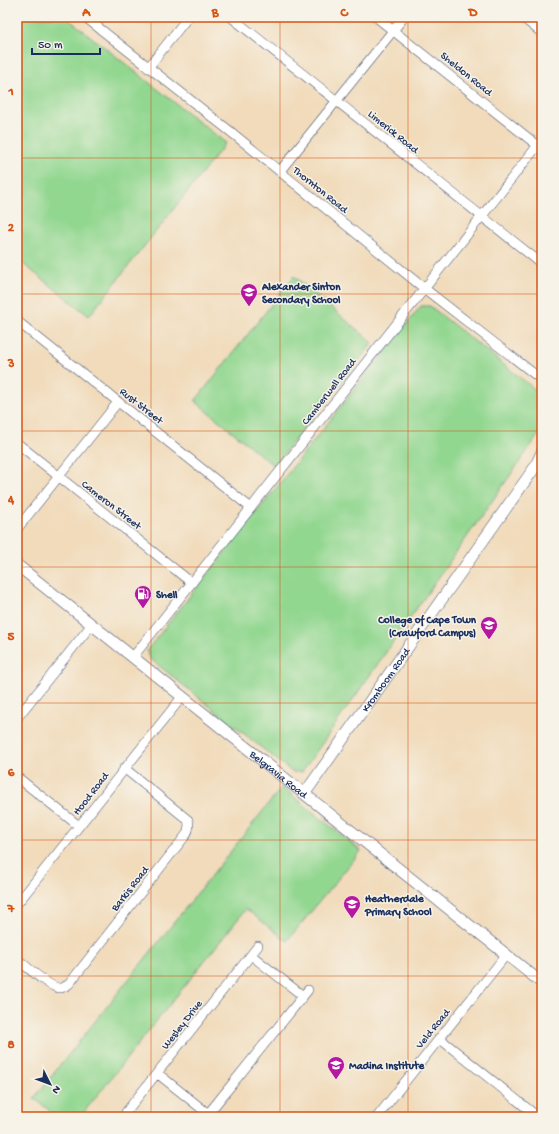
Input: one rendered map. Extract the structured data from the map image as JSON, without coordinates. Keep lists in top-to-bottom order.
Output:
{
  "streets": {
    "street": [
      "Sheldon Road",
      "Limerick Road",
      "Thornton Road",
      "Camberwell Road",
      "Rust Street",
      "Cameron Street",
      "Kromboom Road",
      "Belgravia Road",
      "Hood Road",
      "Barkis Road",
      "Wesley Drive",
      "Veld Road"
    ]
  },
  "crossings": [
    ["Sheldon Road", "Camberwell Road"],
    ["Limerick Road", "Camberwell Road"],
    ["Thornton Road", "Camberwell Road"],
    ["Camberwell Road", "Rust Street"],
    ["Camberwell Road", "Cameron Street"],
    ["Camberwell Road", "Belgravia Road"],
    ["Kromboom Road", "Belgravia Road"],
    ["Belgravia Road", "Hood Road"],
    ["Belgravia Road", "Veld Road"],
    ["Hood Road", "Barkis Road"]
  ],
  "places": {
    "school or university": [
      "Alexander Sinton Secondary School",
      "College of Cape Town (Crawford Campus)",
      "Heatherdale Primary School",
      "Madina Institute"
    ],
    "fuel station": ["Shell"]
  },
  "scale_bar": "50 m",
  "north": "bottom right",
  "grid": {
    "columns": [
      "A",
      "B",
      "C",
      "D"
    ],
    "rows": [
      "1",
      "2",
      "3",
      "4",
      "5",
      "6",
      "7",
      "8"
    ]
  }
}
